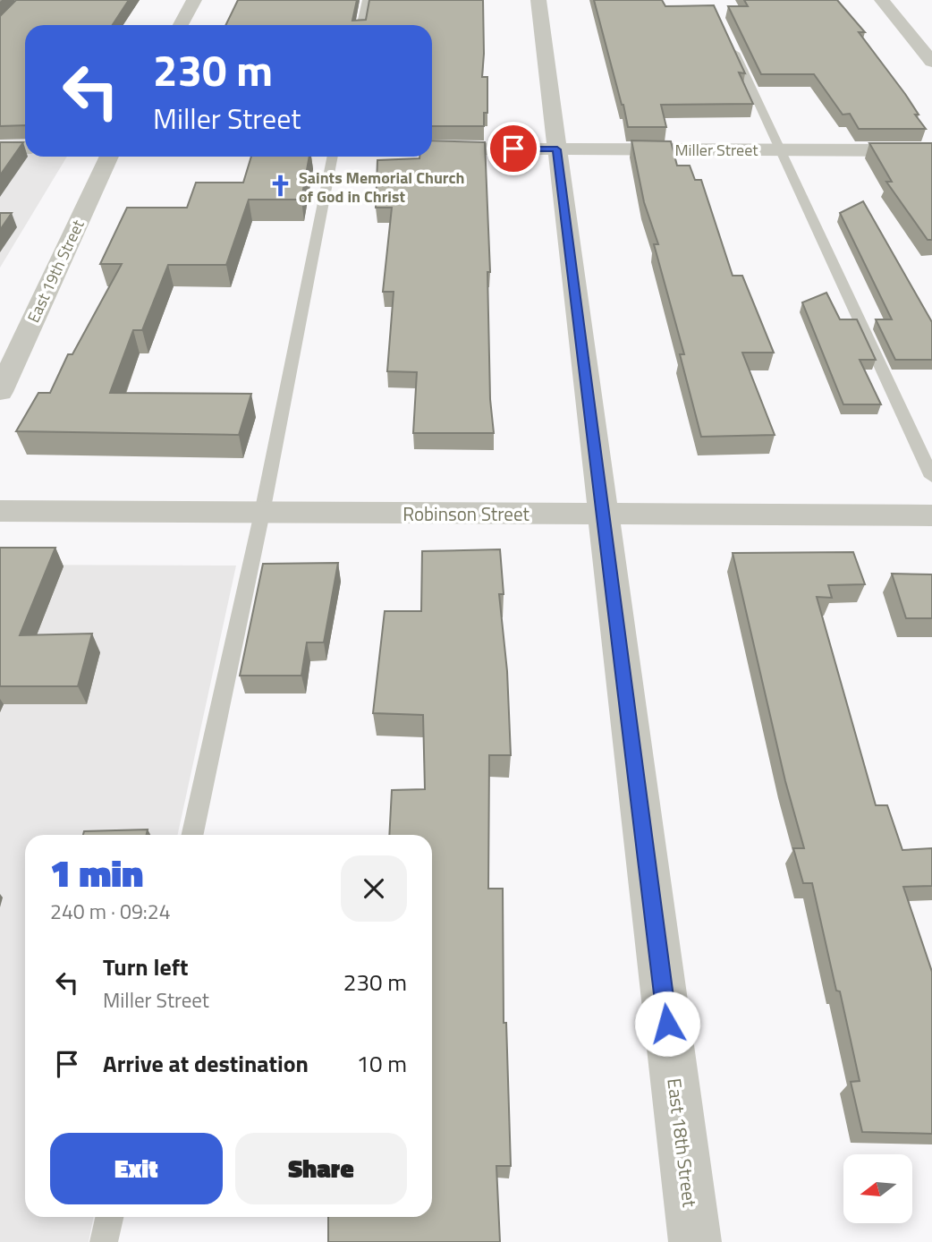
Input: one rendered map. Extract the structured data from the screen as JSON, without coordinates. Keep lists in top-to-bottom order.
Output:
{
  "streets": {
    "street": [
      "Miller Street",
      "East 19th Street",
      "Robinson Street",
      "East 18th Street"
    ]
  },
  "crossings": [
    ["Miller Street", "East 18th Street"],
    ["Robinson Street", "East 18th Street"]
  ],
  "places": {
    "church": ["Saints Memorial Church of God in Christ"]
  },
  "north": "left",
  "page": {
    "turn": ["230 m", "Miller Street"],
    "heading": ["1 min", "240 m · 09:24"],
    "list": [
      {
        "name": "Turn left",
        "note": "Miller Street",
        "value": "230 m"
      },
      {
        "name": "Arrive at destination",
        "value": "10 m"
      }
    ],
    "buttons": ["Exit", "Share"]
  }
}
